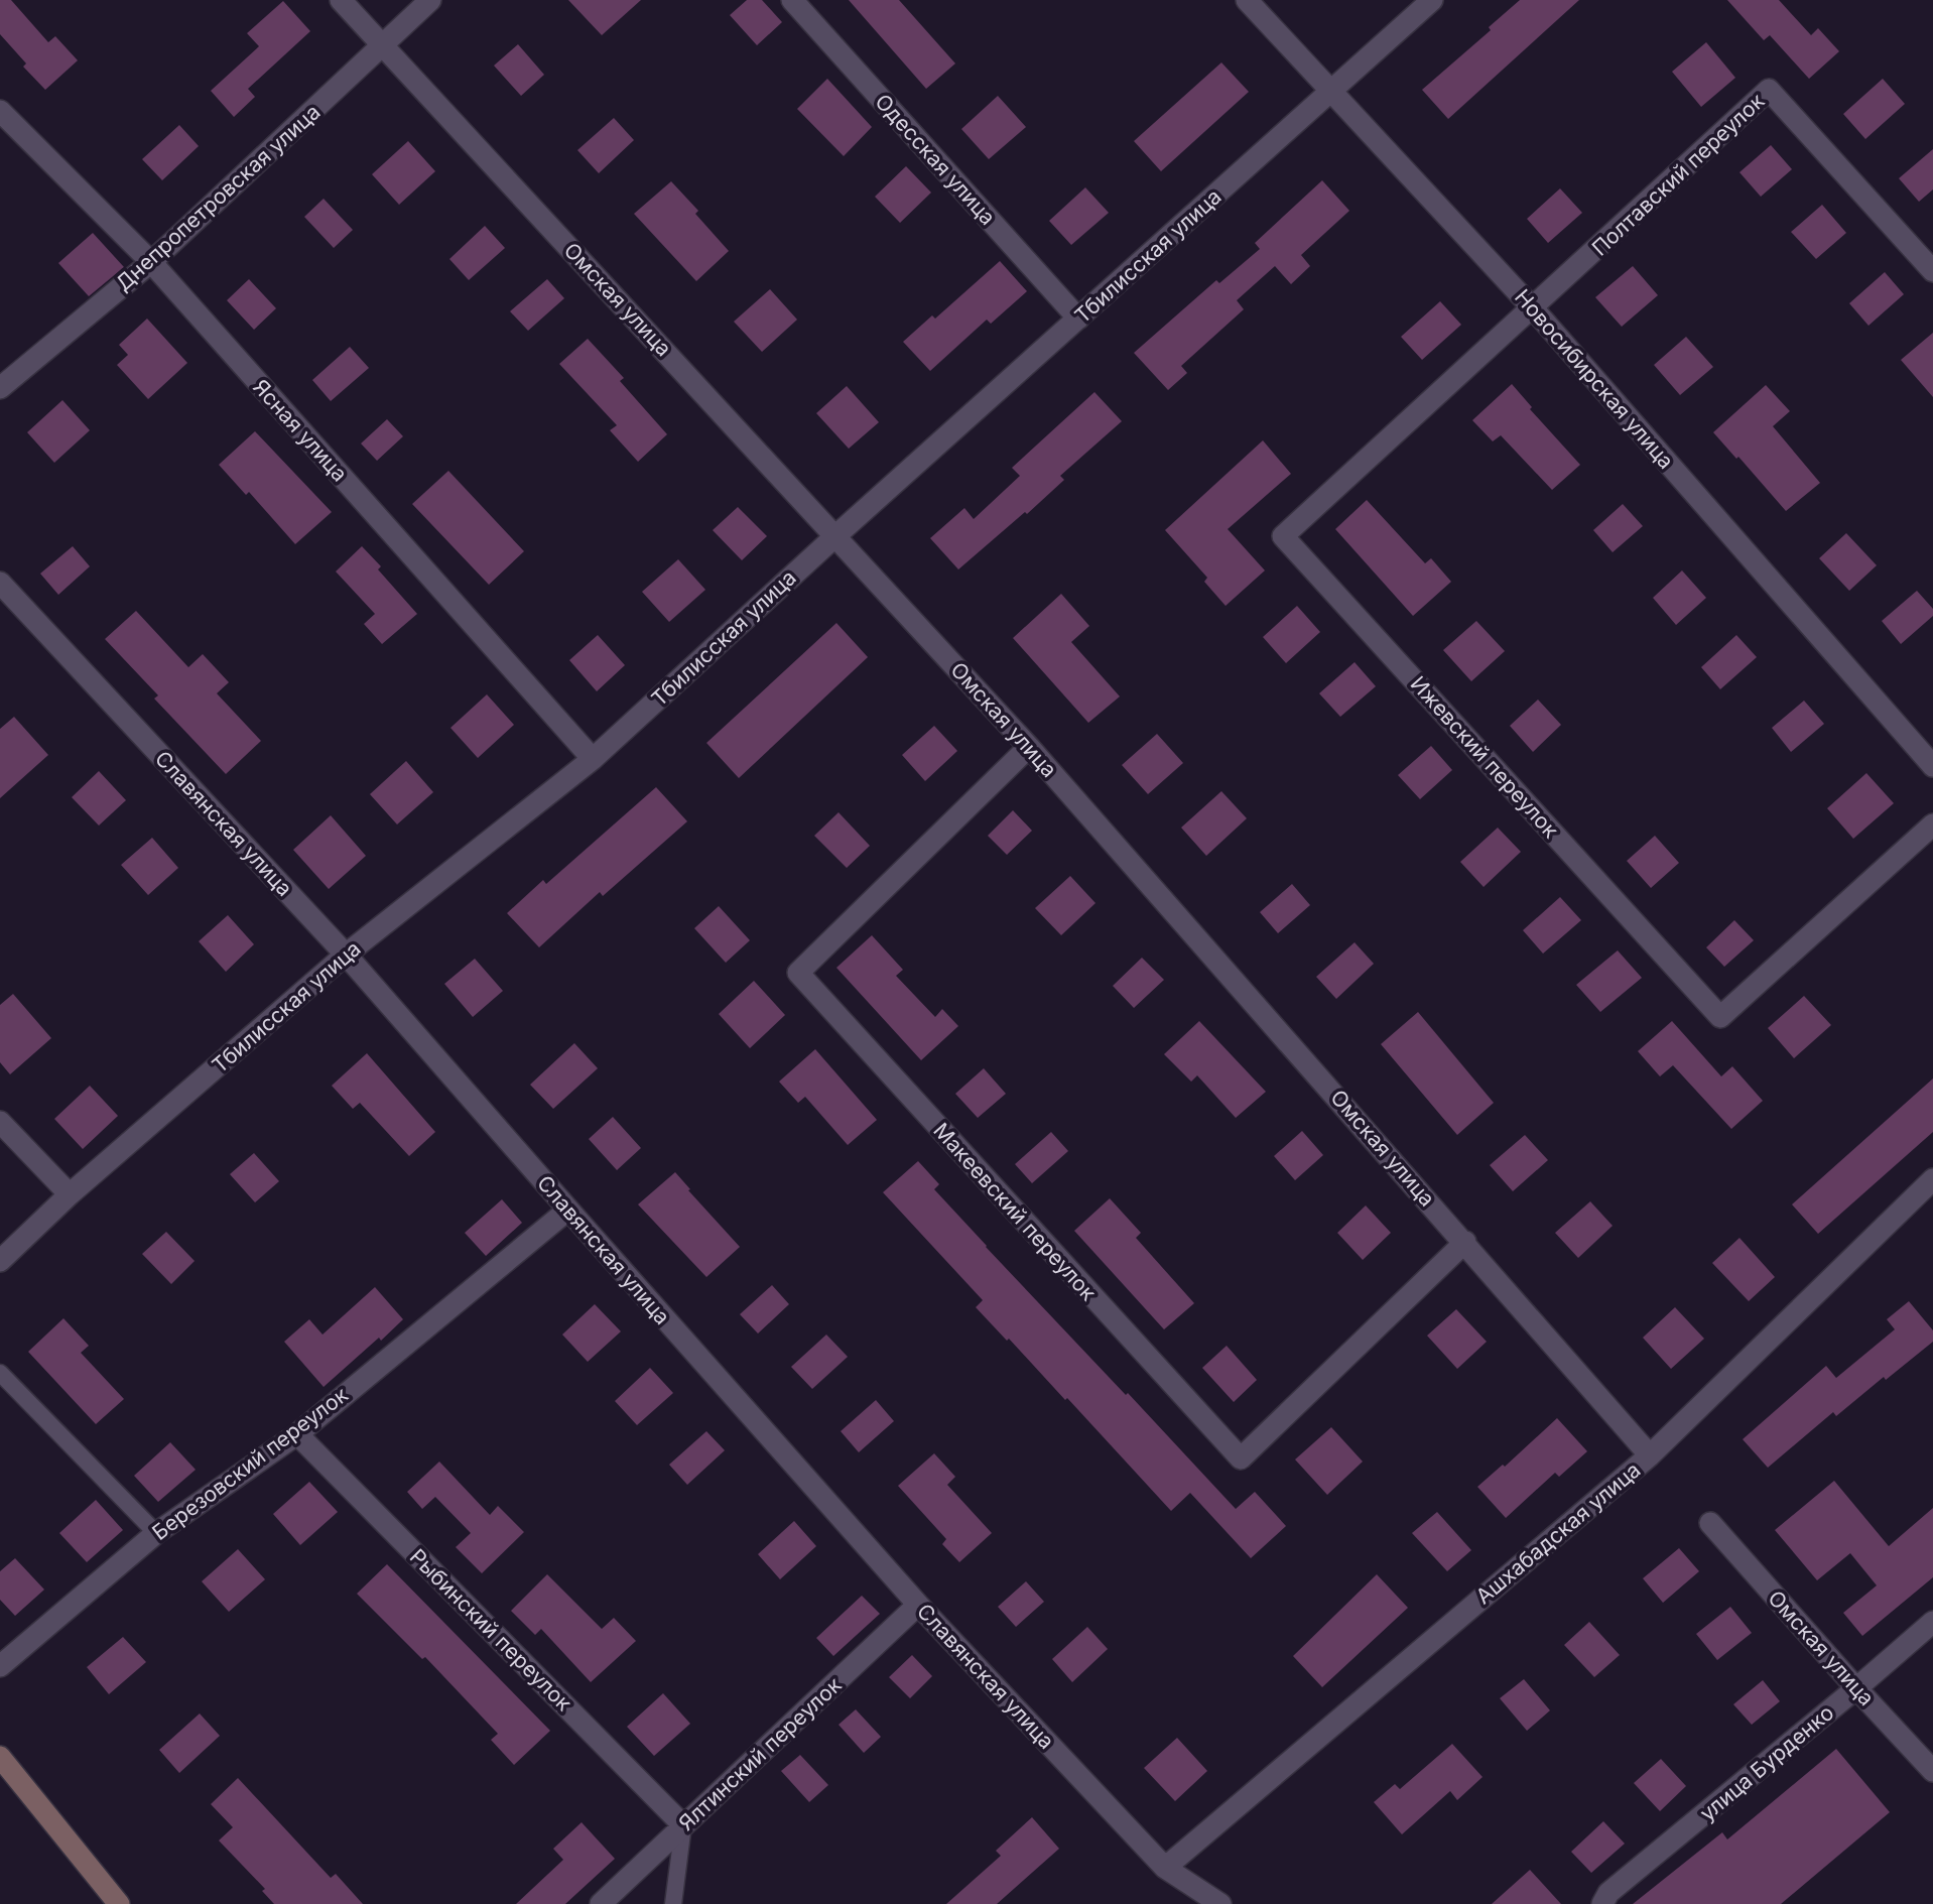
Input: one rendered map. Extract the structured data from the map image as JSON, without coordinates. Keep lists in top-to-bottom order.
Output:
{
  "streets": {
    "street": [
      "Одесская улица",
      "Полтавский переулок",
      "Днепропетровская улица",
      "Тбилисская улица",
      "Омская улица",
      "Новосибирская улица",
      "Ясная улица",
      "Ижевский переулок",
      "Славянская улица",
      "Макеевский переулок",
      "Березовский переулок",
      "Ашхабадская улица",
      "Рыбинский переулок",
      "Ялтинский переулок",
      "улица Бурденко"
    ]
  },
  "crossings": [
    ["Одесская улица", "Тбилисская улица"],
    ["Полтавский переулок", "Новосибирская улица"],
    ["Полтавский переулок", "Ижевский переулок"],
    ["Днепропетровская улица", "Омская улица"],
    ["Днепропетровская улица", "Ясная улица"],
    ["Тбилисская улица", "Омская улица"],
    ["Тбилисская улица", "Новосибирская улица"],
    ["Тбилисская улица", "Ясная улица"],
    ["Тбилисская улица", "Славянская улица"],
    ["Омская улица", "Макеевский переулок"],
    ["Омская улица", "Ашхабадская улица"],
    ["Омская улица", "улица Бурденко"],
    ["Новосибирская улица", "Ижевский переулок"],
    ["Славянская улица", "Березовский переулок"],
    ["Славянская улица", "Ашхабадская улица"],
    ["Славянская улица", "Ялтинский переулок"],
    ["Березовский переулок", "Рыбинский переулок"],
    ["Рыбинский переулок", "Ялтинский переулок"]
  ]
}
